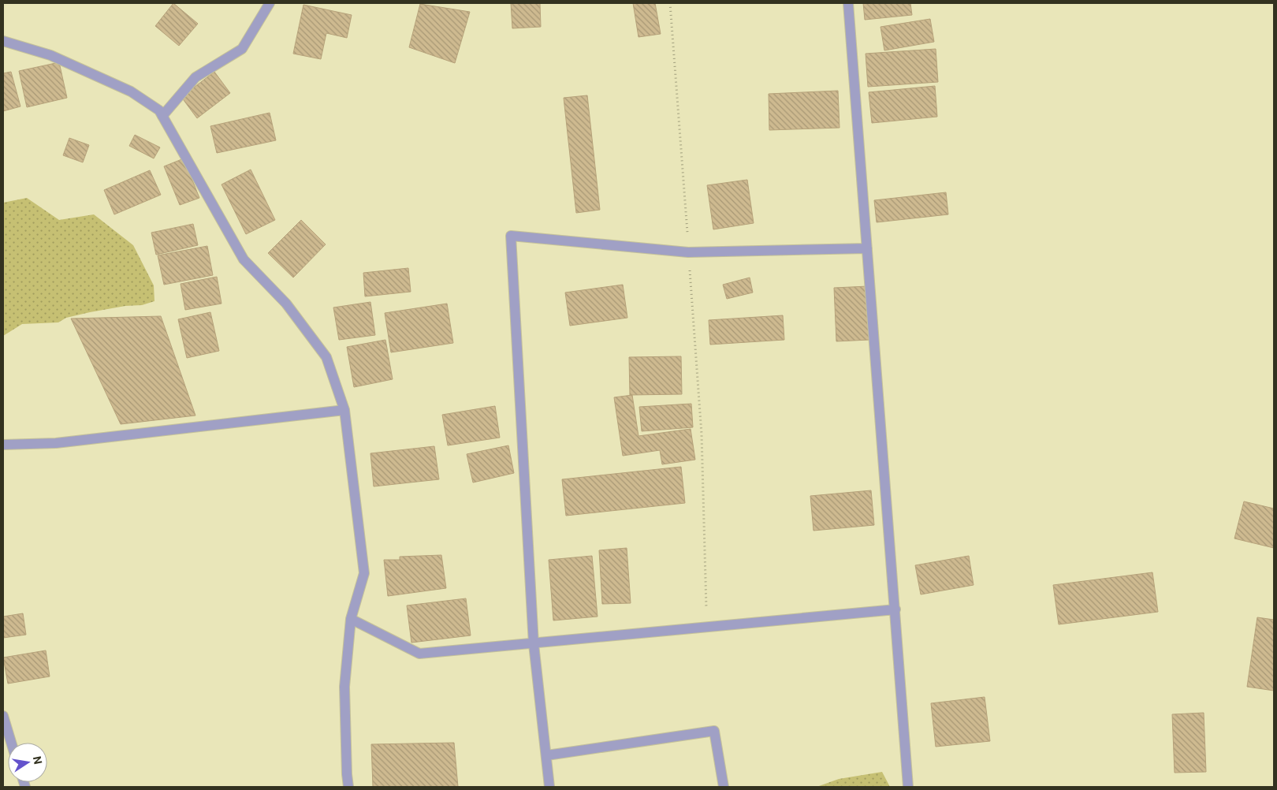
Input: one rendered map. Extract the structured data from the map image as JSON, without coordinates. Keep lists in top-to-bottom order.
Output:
{
  "north": "right"
}
